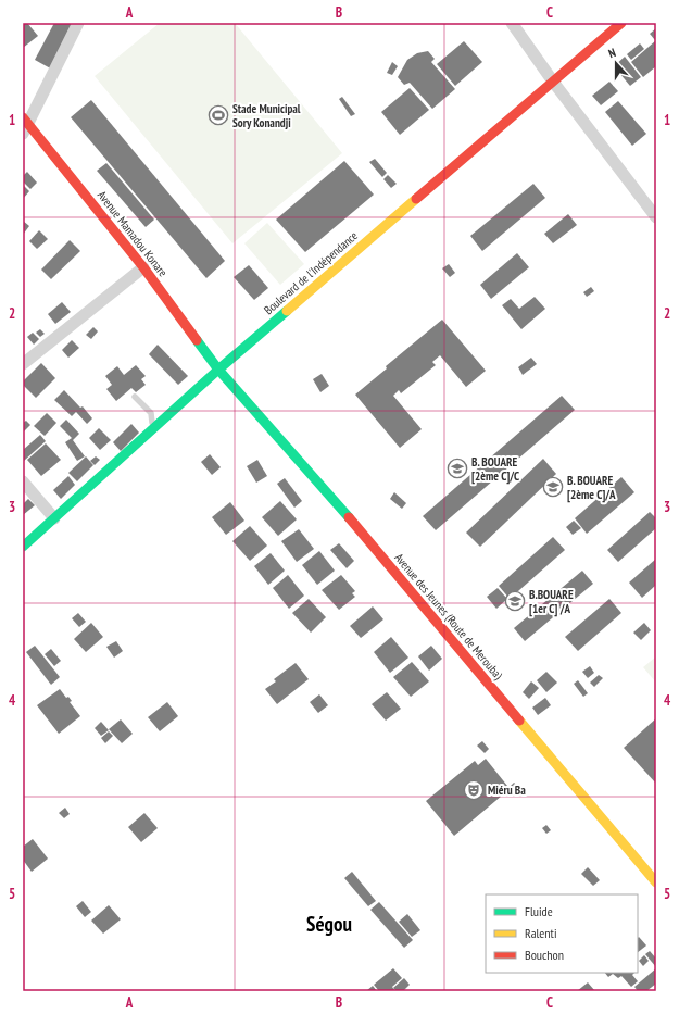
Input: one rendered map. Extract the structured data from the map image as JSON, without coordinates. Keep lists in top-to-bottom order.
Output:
{
  "streets": {
    "main road": ["Avenue Mamadou Konare", "Boulevard de l'Indépendance", "Avenue des Jeunes (Route de Merouba)"]
  },
  "crossings": [
    ["Avenue Mamadou Konare", "Boulevard de l'Indépendance"],
    ["Avenue Mamadou Konare", "Avenue des Jeunes (Route de Merouba)"],
    ["Boulevard de l'Indépendance", "Avenue des Jeunes (Route de Merouba)"]
  ],
  "districts": ["Ségou"],
  "places": {
    "sports": ["Stade Municipal Sory Konandji"],
    "school or university": ["B. BOUARE [2ème C]/C", "B. BOUARE [2ème C]/A", "B.BOUARE [1er C] /A"],
    "theatre": ["Miéru Ba"]
  },
  "legend": ["Fluide", "Ralenti", "Bouchon"],
  "north": "top",
  "grid": {
    "columns": ["A", "B", "C"],
    "rows": [
      "1",
      "2",
      "3",
      "4",
      "5"
    ]
  }
}
